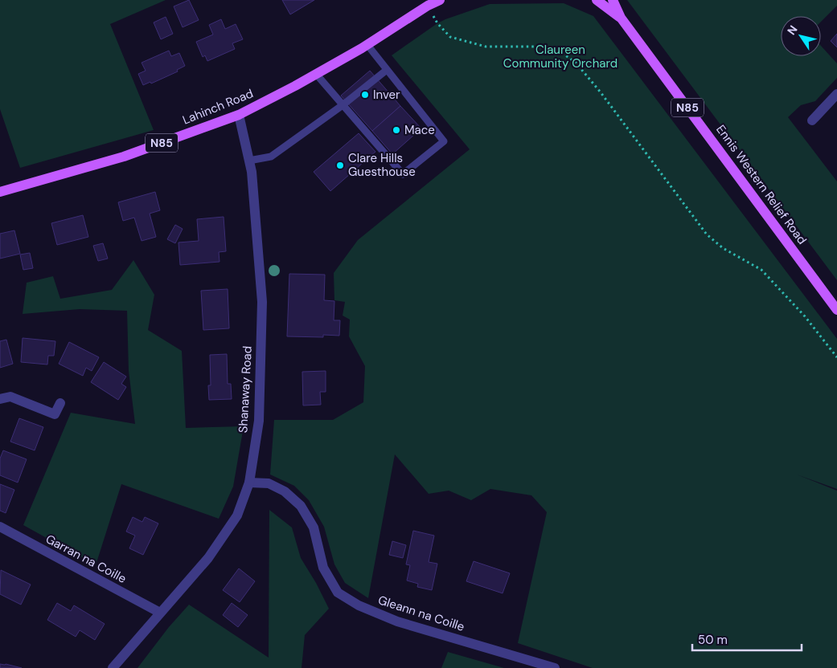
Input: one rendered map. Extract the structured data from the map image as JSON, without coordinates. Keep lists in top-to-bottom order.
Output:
{
  "streets": {
    "main road": ["Lahinch Road", "N85", "Ennis Western Relief Road"],
    "street": ["Shanaway Road", "Garran na Coille", "Gleann na Coille"]
  },
  "crossings": [
    ["Lahinch Road", "Shanaway Road"],
    ["Shanaway Road", "Garran na Coille"],
    ["Shanaway Road", "Gleann na Coille"]
  ],
  "parks": ["Claureen Community Orchard"],
  "places": ["Inver", "Mace", "Clare Hills Guesthouse"],
  "scale_bar": "50 m",
  "north": "top left"
}
